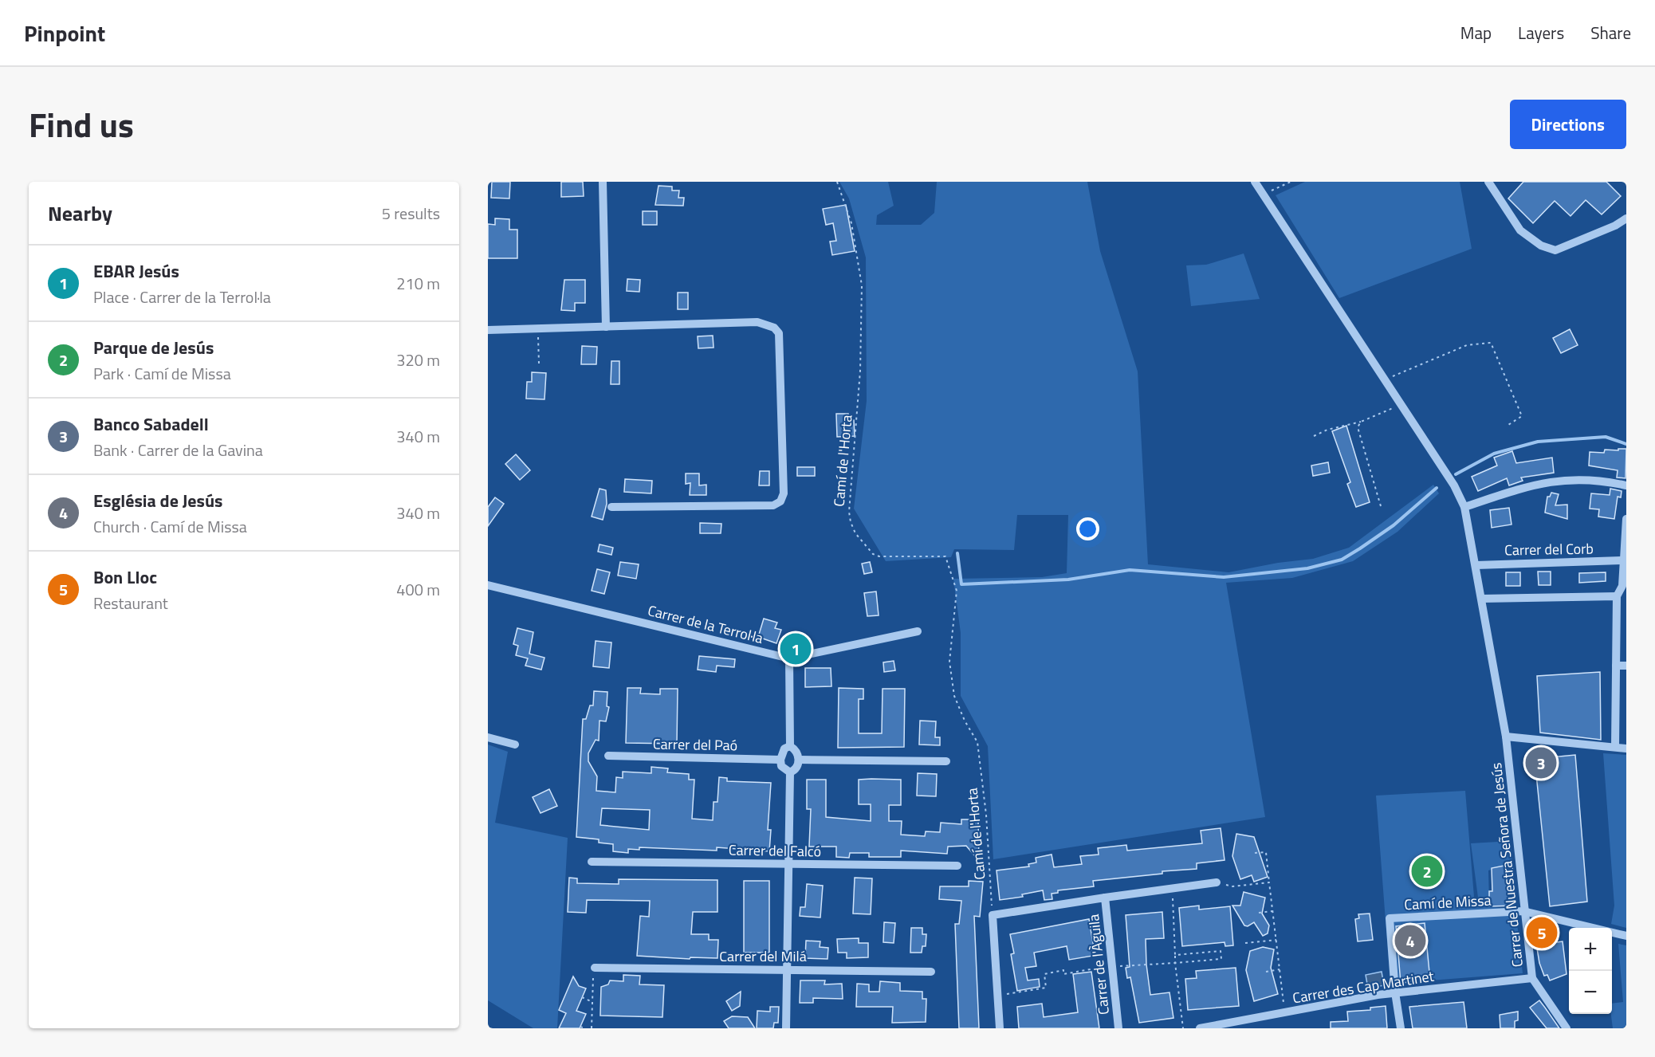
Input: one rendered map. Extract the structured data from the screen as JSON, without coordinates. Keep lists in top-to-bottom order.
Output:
{
  "streets": {
    "street": [
      "Carrer del Corb",
      "Carrer de la Terrol·la",
      "Carrer del Paó",
      "Carrer del Falcó",
      "Carrer de Nuestra Señora de Jesús",
      "Camí de Missa",
      "Carrer del Milá",
      "Carrer de l'Àguila",
      "Carrer des Cap Martinet"
    ],
    "path": ["Camí de l'Horta"]
  },
  "crossings": [
    ["Camí de l'Horta", "Carrer de l'Àguila"],
    ["Carrer del Corb", "Carrer de Nuestra Señora de Jesús"],
    ["Carrer de Nuestra Señora de Jesús", "Camí de Missa"],
    ["Carrer de Nuestra Señora de Jesús", "Carrer des Cap Martinet"],
    ["Camí de Missa", "Carrer des Cap Martinet"]
  ],
  "page": {
    "header": "Pinpoint",
    "nav": ["Map", "Layers", "Share"],
    "title": "Find us",
    "buttons": "Directions",
    "heading": ["Nearby", "5 results"],
    "list": [
      {
        "mark": "1",
        "name": "EBAR Jesús",
        "note": "Place · Carrer de la Terrol·la",
        "value": "210 m"
      },
      {
        "mark": "2",
        "name": "Parque de Jesús",
        "note": "Park · Camí de Missa",
        "value": "320 m"
      },
      {
        "mark": "3",
        "name": "Banco Sabadell",
        "note": "Bank · Carrer de la Gavina",
        "value": "340 m"
      },
      {
        "mark": "4",
        "name": "Església de Jesús",
        "note": "Church · Camí de Missa",
        "value": "340 m"
      },
      {
        "mark": "5",
        "name": "Bon Lloc",
        "note": "Restaurant",
        "value": "400 m"
      }
    ],
    "pins": [
      "1",
      "3",
      "2",
      "5",
      "4"
    ],
    "map_buttons": ["+", "−"]
  }
}
